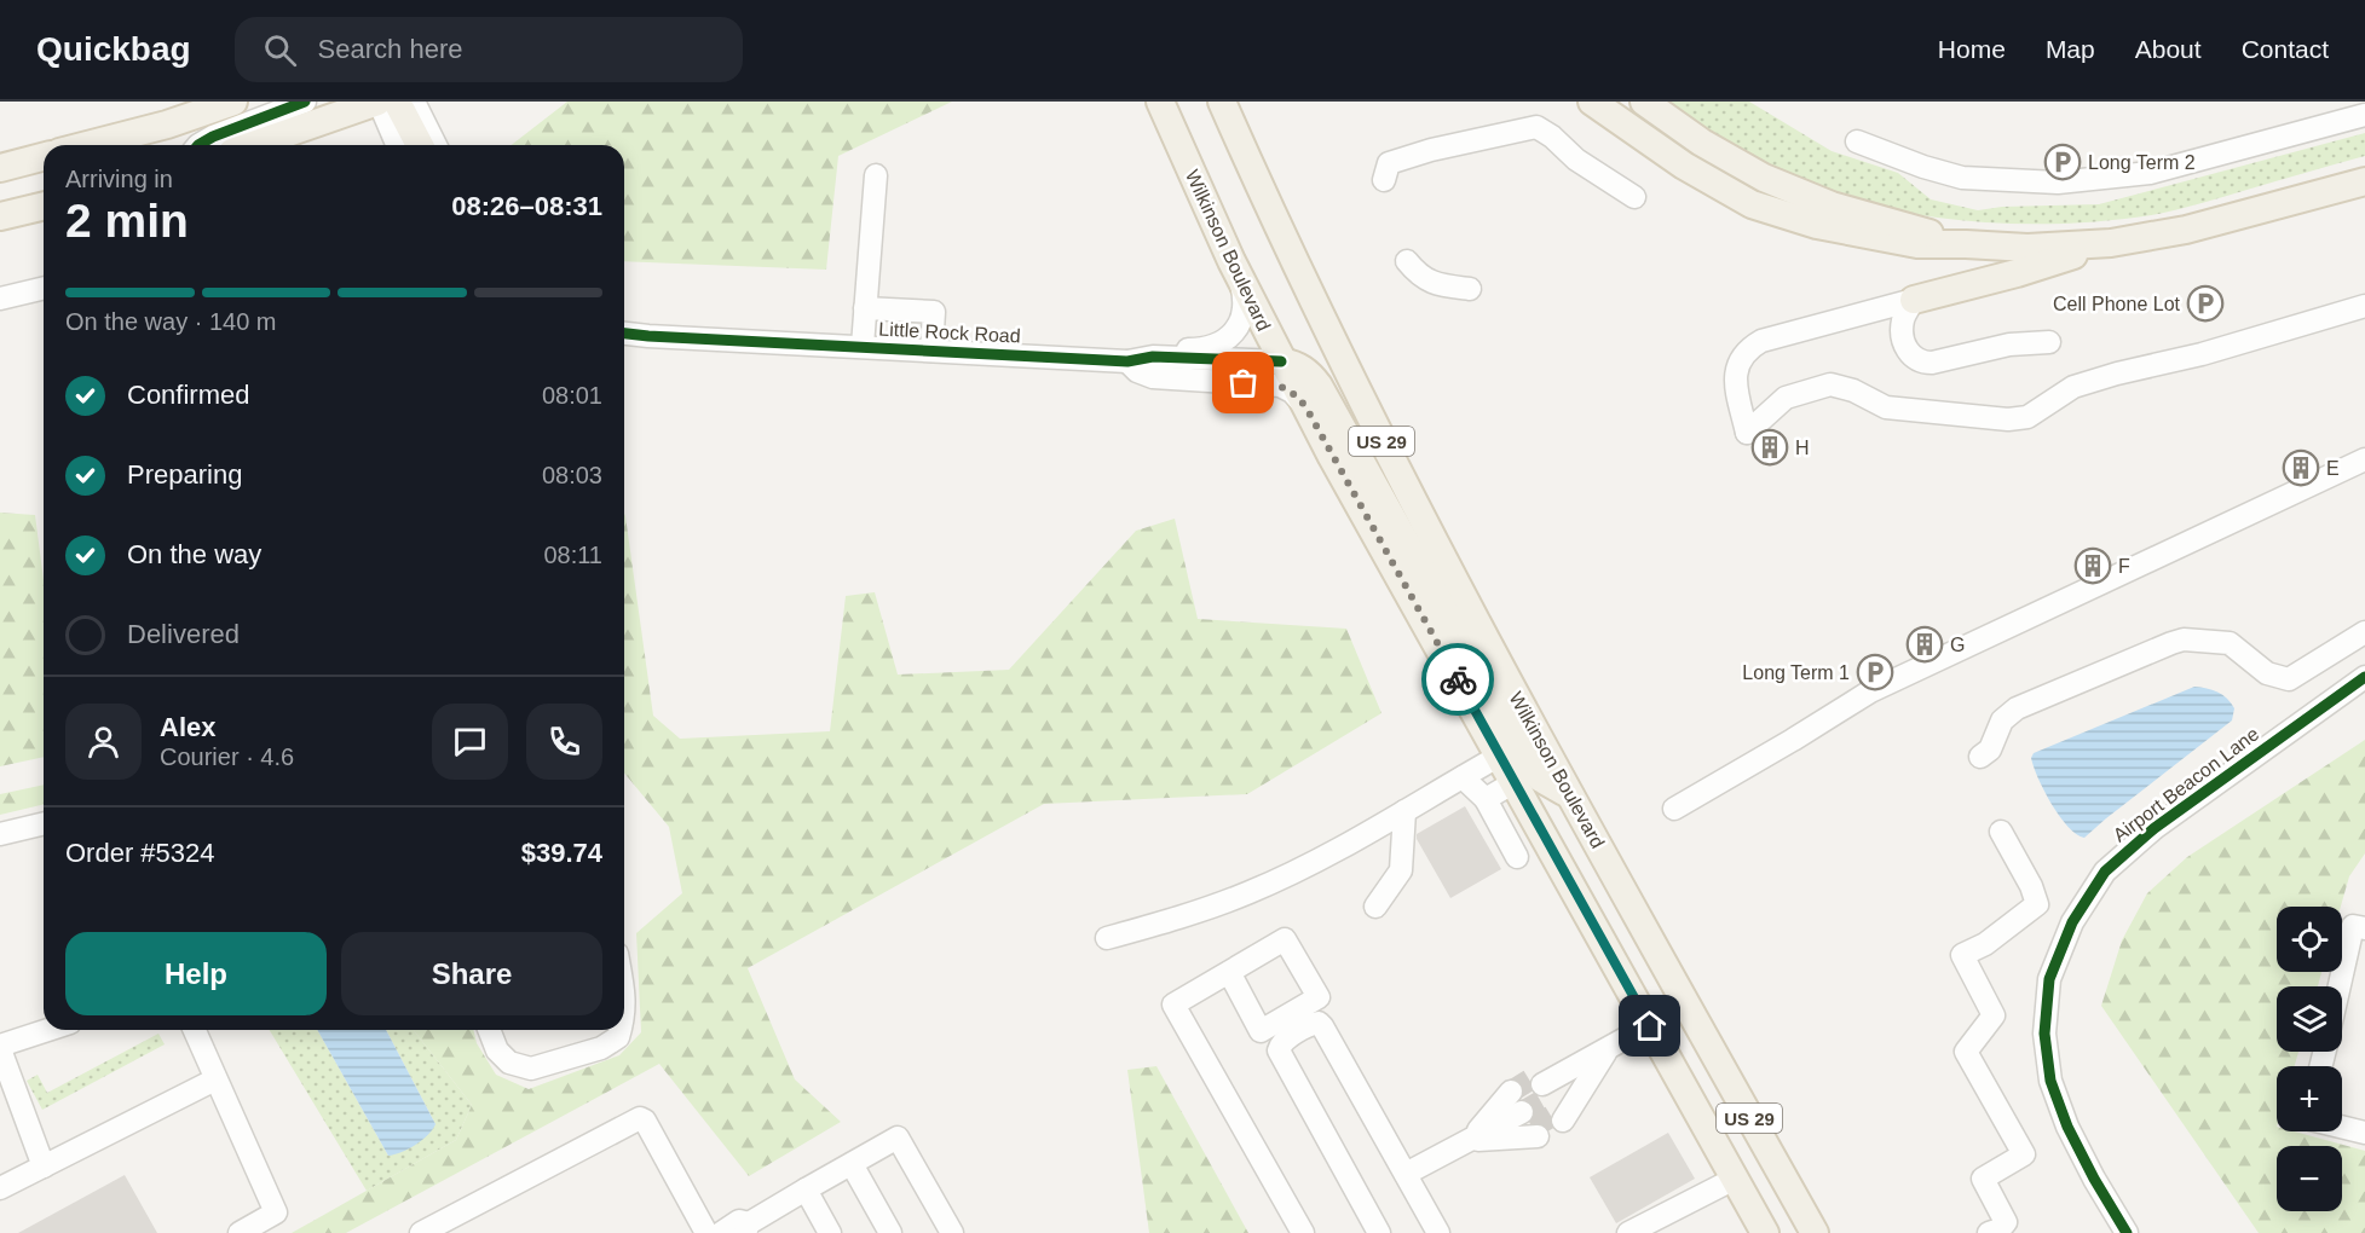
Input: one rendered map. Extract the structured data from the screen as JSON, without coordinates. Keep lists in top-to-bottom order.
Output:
{
  "streets": {
    "main road": ["Wilkinson Boulevard", "US 29"],
    "street": ["Little Rock Road", "Airport Beacon Lane"]
  },
  "crossings": [
    ["Wilkinson Boulevard", "Little Rock Road"]
  ],
  "places": {
    "parking": ["Long Term 2", "Cell Phone Lot", "Long Term 1"],
    "building": [
      "H",
      "E",
      "F",
      "G"
    ]
  },
  "page": {
    "header": "Quickbag",
    "search": "Search here",
    "nav": [
      "Home",
      "Map",
      "About",
      "Contact"
    ],
    "heading": ["2 min", "Arriving in", "08:26–08:31"],
    "panel": [
      "Alex",
      "Courier · 4.6",
      "Order #5324",
      "$39.74"
    ],
    "bar": "On the way · 140 m",
    "list": [
      ["Confirmed", "08:01"],
      ["Preparing", "08:03"],
      ["On the way", "08:11"],
      "Delivered"
    ],
    "map_buttons": ["+", "−"],
    "buttons": ["Help", "Share"]
  }
}
